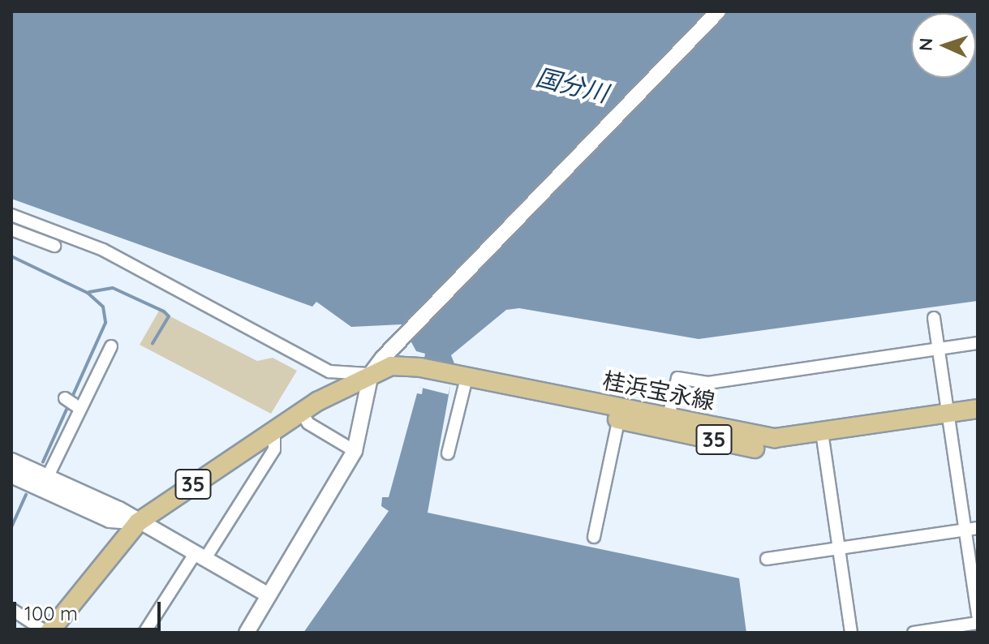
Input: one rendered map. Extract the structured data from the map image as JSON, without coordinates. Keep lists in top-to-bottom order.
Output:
{
  "streets": {
    "main road": ["桂浜宝永線", "35"]
  },
  "crossings": [
    ["桂浜宝永線", "35"]
  ],
  "water": ["国分川"],
  "scale_bar": "100 m",
  "north": "left"
}
